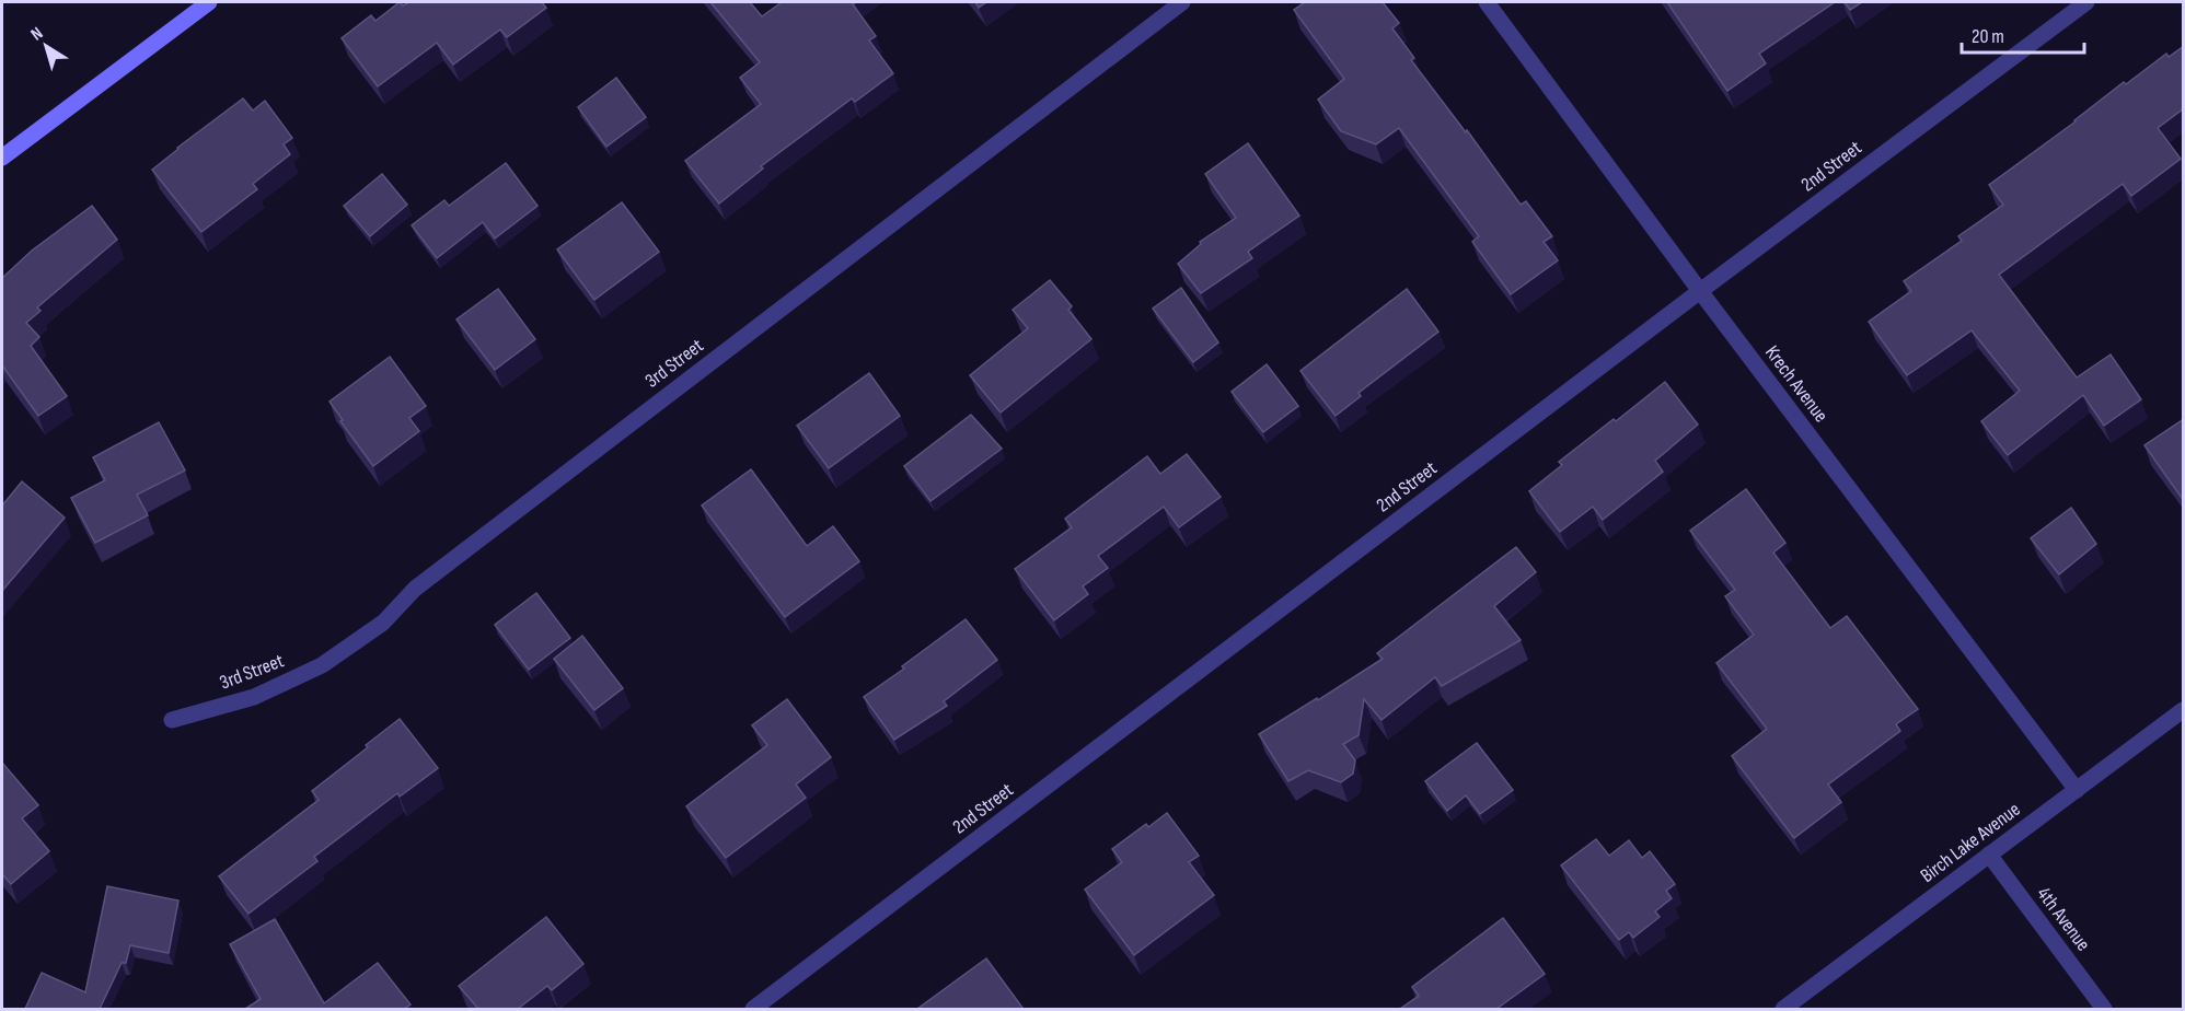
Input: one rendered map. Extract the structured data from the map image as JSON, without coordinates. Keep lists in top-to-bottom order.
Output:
{
  "streets": {
    "street": [
      "2nd Street",
      "3rd Street",
      "Krech Avenue",
      "Birch Lake Avenue",
      "4th Avenue"
    ]
  },
  "crossings": [
    ["2nd Street", "Krech Avenue"],
    ["Krech Avenue", "Birch Lake Avenue"],
    ["Birch Lake Avenue", "4th Avenue"]
  ],
  "scale_bar": "20 m",
  "north": "top left"
}
